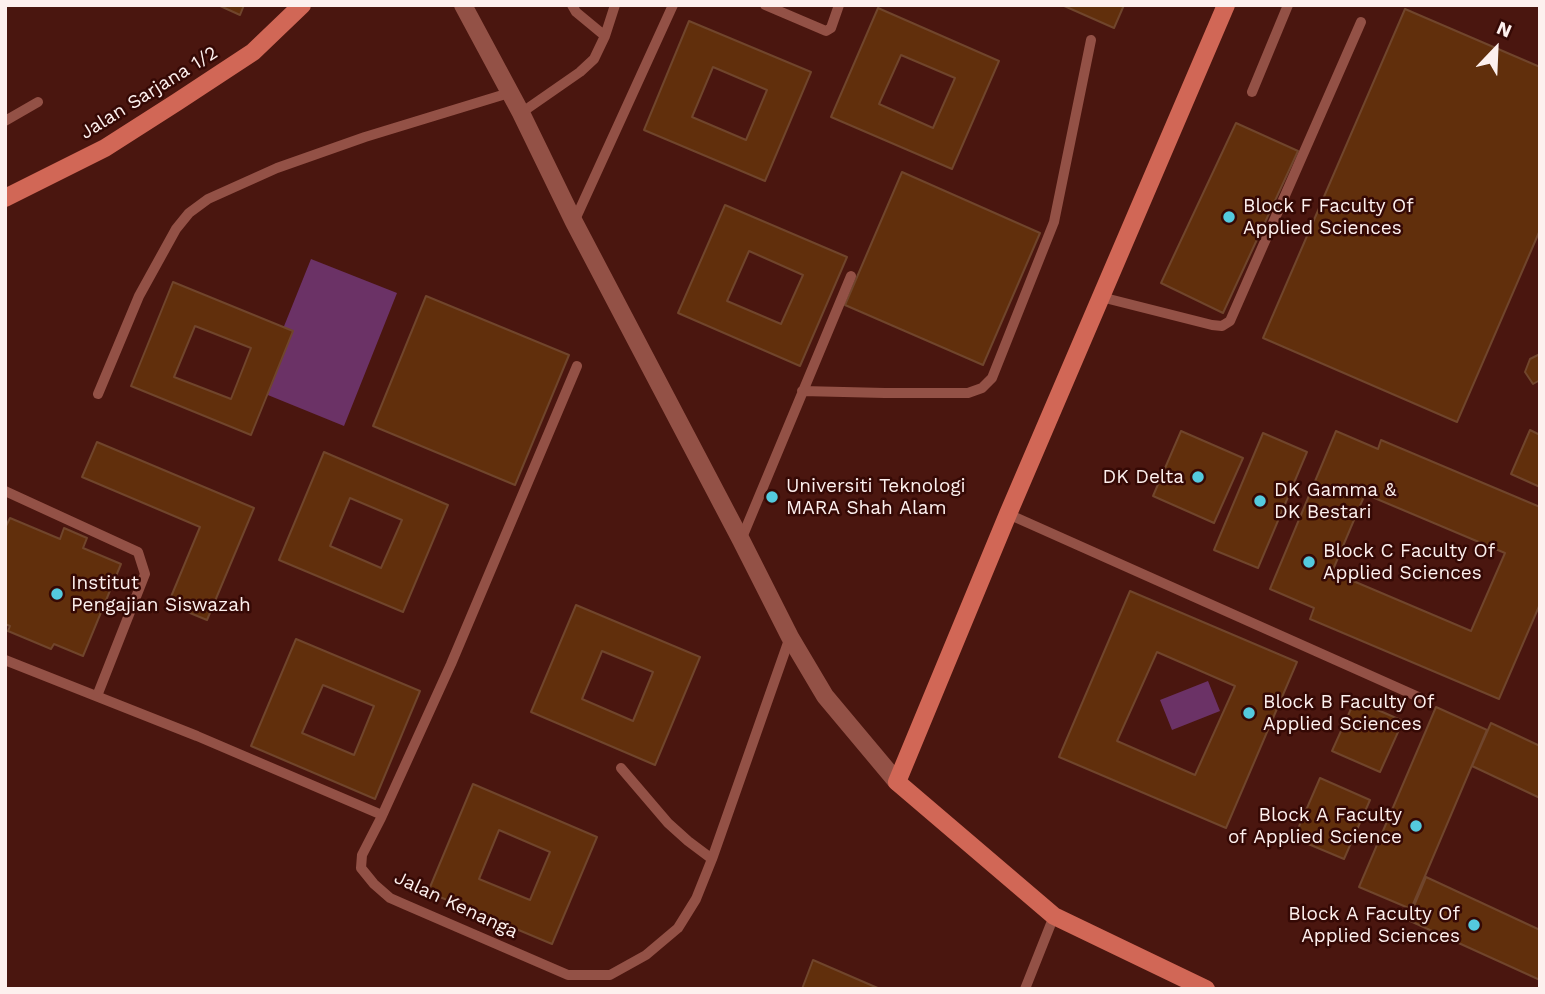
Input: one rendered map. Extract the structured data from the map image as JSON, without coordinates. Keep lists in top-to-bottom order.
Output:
{
  "streets": {
    "street": ["Jalan Sarjana 1/2"],
    "lane": ["Jalan Kenanga"]
  },
  "places": [
    "Block F Faculty Of Applied Sciences",
    "DK Delta",
    "Universiti Teknologi MARA Shah Alam",
    "DK Gamma & DK Bestari",
    "Block C Faculty Of Applied Sciences",
    "Institut Pengajian Siswazah",
    "Block B Faculty Of Applied Sciences",
    "Block A Faculty of Applied Science",
    "Block A Faculty Of Applied Sciences"
  ],
  "north": "top right"
}
